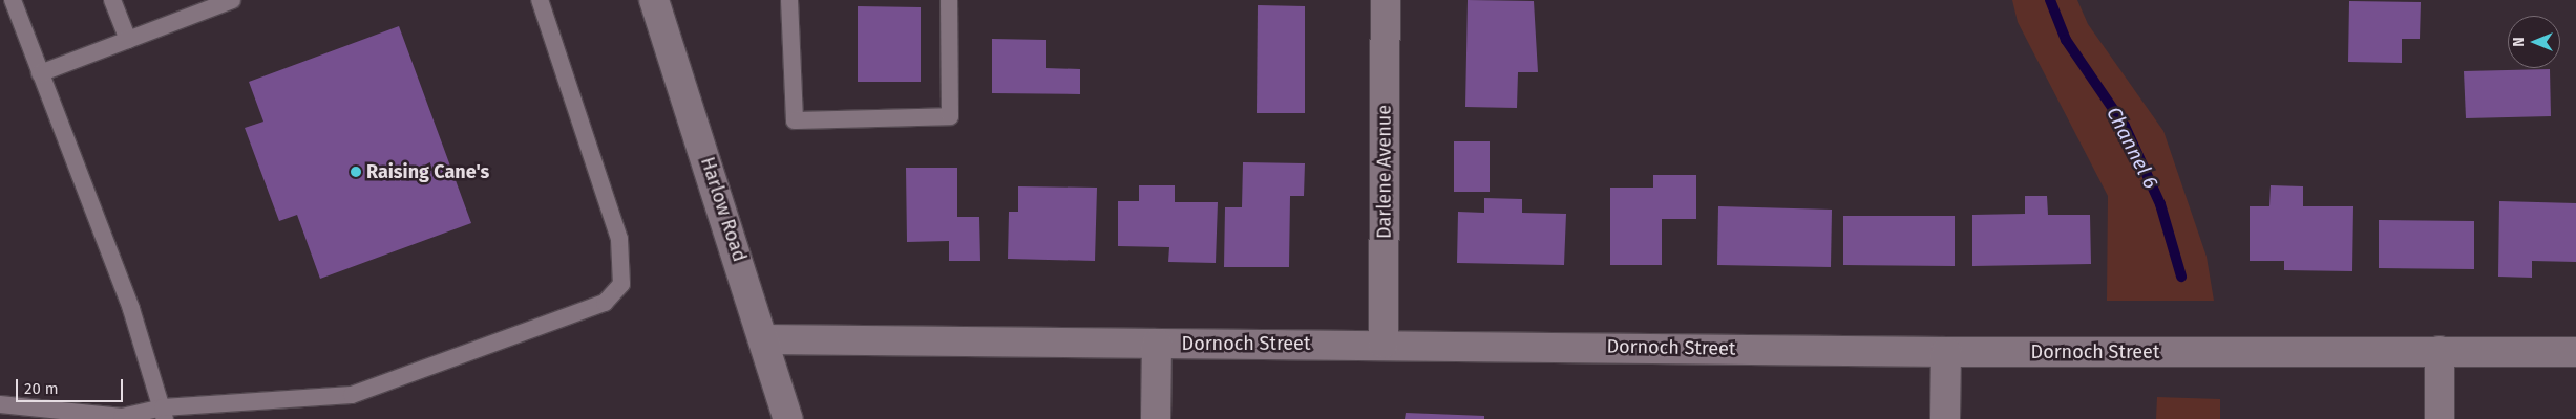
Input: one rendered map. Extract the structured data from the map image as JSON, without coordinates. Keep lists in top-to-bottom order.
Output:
{
  "streets": {
    "street": ["Darlene Avenue", "Harlow Road", "Dornoch Street"]
  },
  "crossings": [
    ["Darlene Avenue", "Dornoch Street"],
    ["Harlow Road", "Dornoch Street"]
  ],
  "water": ["Channel 6"],
  "places": ["Raising Cane's"],
  "scale_bar": "20 m",
  "north": "left"
}
